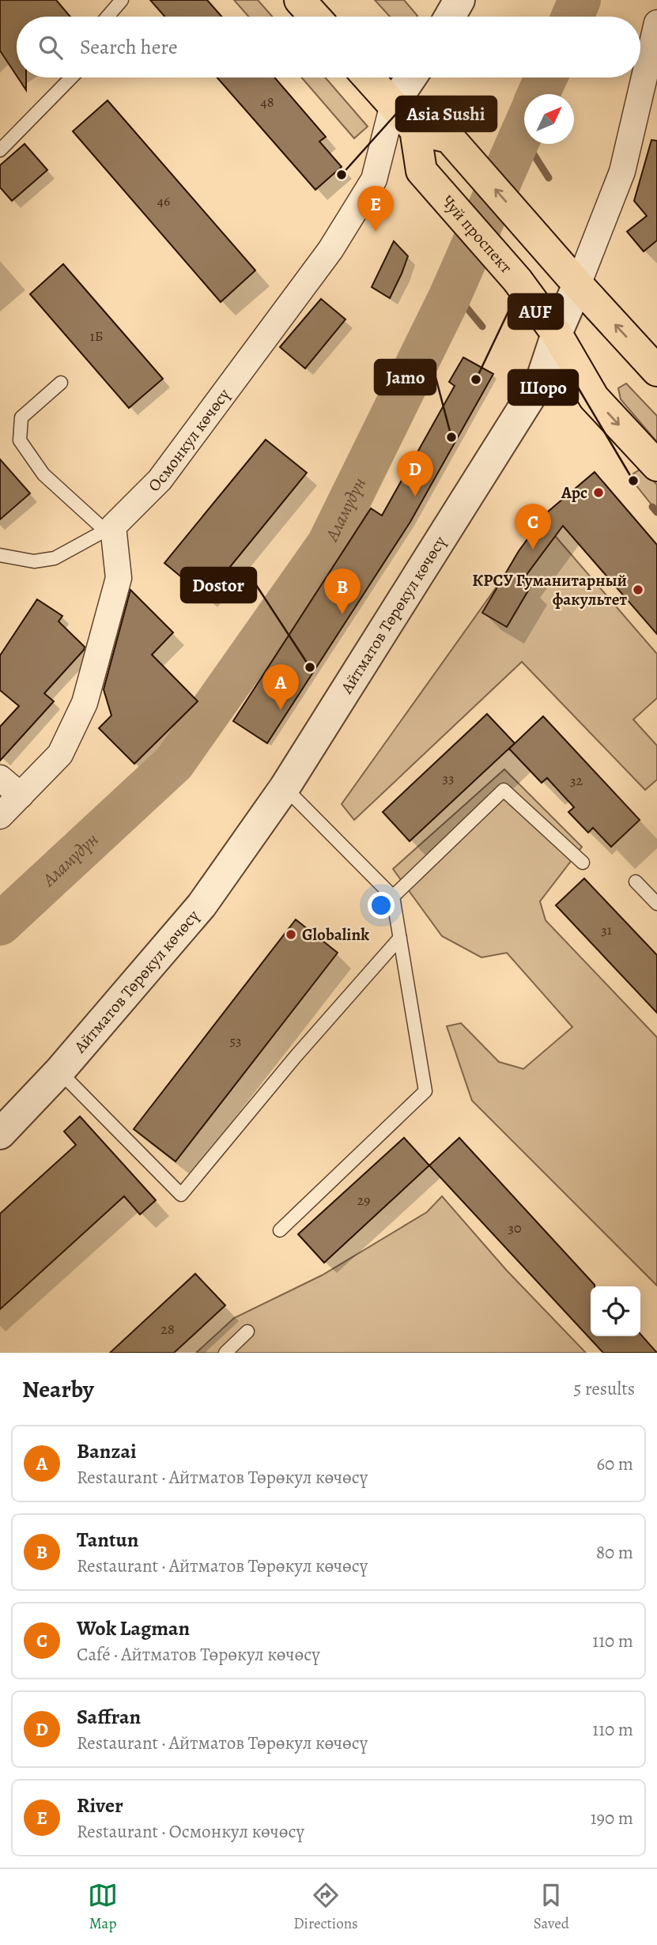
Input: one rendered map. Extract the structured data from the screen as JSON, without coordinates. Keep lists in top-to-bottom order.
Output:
{
  "streets": {
    "main road": ["Чуй проспект"],
    "street": ["Осмонкул көчөсү", "Айтматов Төрөкул көчөсү"]
  },
  "crossings": [
    ["Чуй проспект", "Айтматов Төрөкул көчөсү"]
  ],
  "water": ["Аламүдүн"],
  "places": [
    "Asia Sushi",
    "AUF",
    "Jamo",
    "Шоро",
    "Арс",
    "КРСУ Гуманитарный факультет",
    "Dostor",
    "Globalink"
  ],
  "house_numbers": [
    "48",
    "46",
    "1Б",
    "33",
    "32",
    "31",
    "53",
    "29",
    "30",
    "28"
  ],
  "north": "top right",
  "page": {
    "search": "Search here",
    "pins": [
      "E",
      "D",
      "C",
      "B",
      "A"
    ],
    "heading": ["Nearby", "5 results"],
    "list": [
      {
        "mark": "A",
        "name": "Banzai",
        "note": "Restaurant · Айтматов Төрөкул көчөсү",
        "value": "60 m"
      },
      {
        "mark": "B",
        "name": "Tantun",
        "note": "Restaurant · Айтматов Төрөкул көчөсү",
        "value": "80 m"
      },
      {
        "mark": "C",
        "name": "Wok Lagman",
        "note": "Café · Айтматов Төрөкул көчөсү",
        "value": "110 m"
      },
      {
        "mark": "D",
        "name": "Saffran",
        "note": "Restaurant · Айтматов Төрөкул көчөсү",
        "value": "110 m"
      },
      {
        "mark": "E",
        "name": "River",
        "note": "Restaurant · Осмонкул көчөсү",
        "value": "190 m"
      }
    ],
    "nav": ["Map", "Directions", "Saved"]
  }
}
